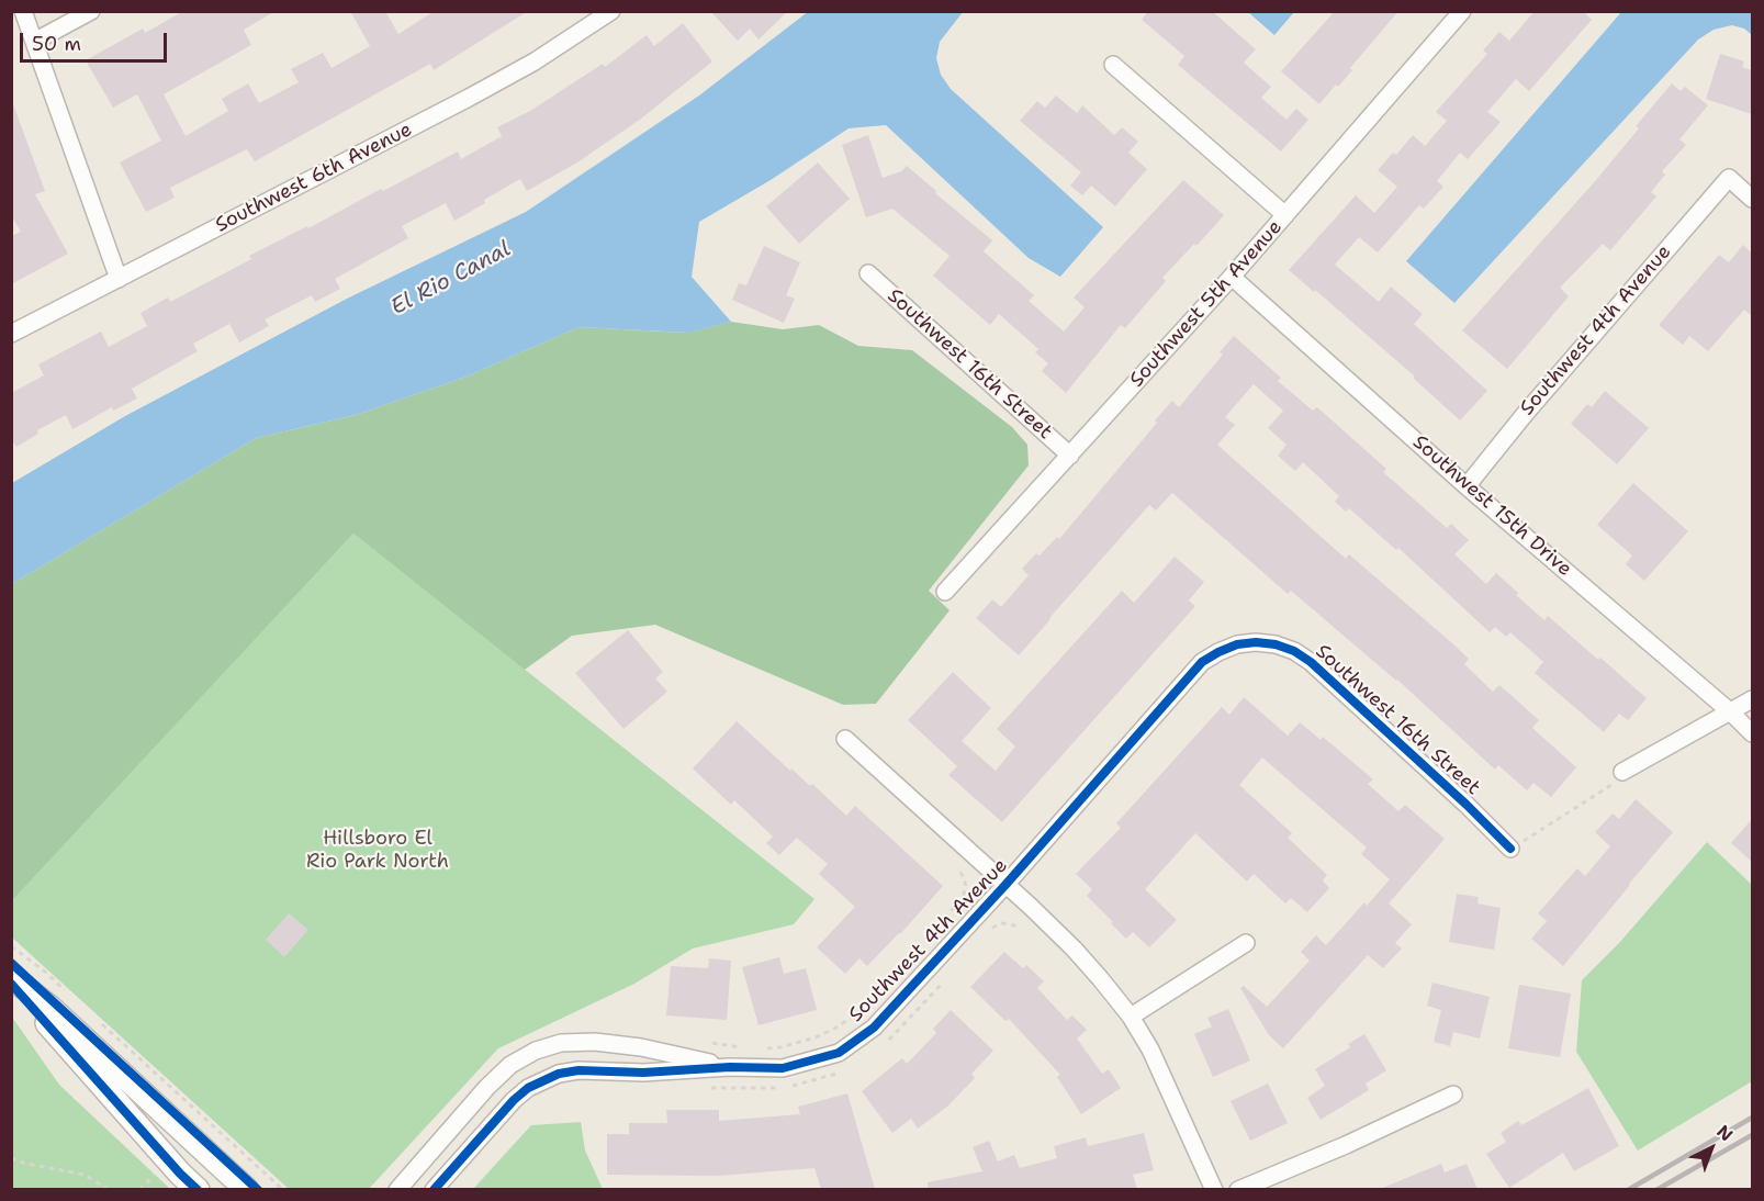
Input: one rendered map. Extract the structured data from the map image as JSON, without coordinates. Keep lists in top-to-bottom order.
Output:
{
  "streets": {
    "street": [
      "Southwest 6th Avenue",
      "Southwest 5th Avenue",
      "Southwest 4th Avenue",
      "Southwest 16th Street",
      "Southwest 15th Drive"
    ]
  },
  "crossings": [
    ["Southwest 5th Avenue", "Southwest 16th Street"],
    ["Southwest 5th Avenue", "Southwest 15th Drive"],
    ["Southwest 4th Avenue", "Southwest 16th Street"],
    ["Southwest 4th Avenue", "Southwest 15th Drive"]
  ],
  "water": ["El Rio Canal"],
  "parks": ["Hillsboro El Rio Park North"],
  "scale_bar": "50 m",
  "north": "top right"
}
